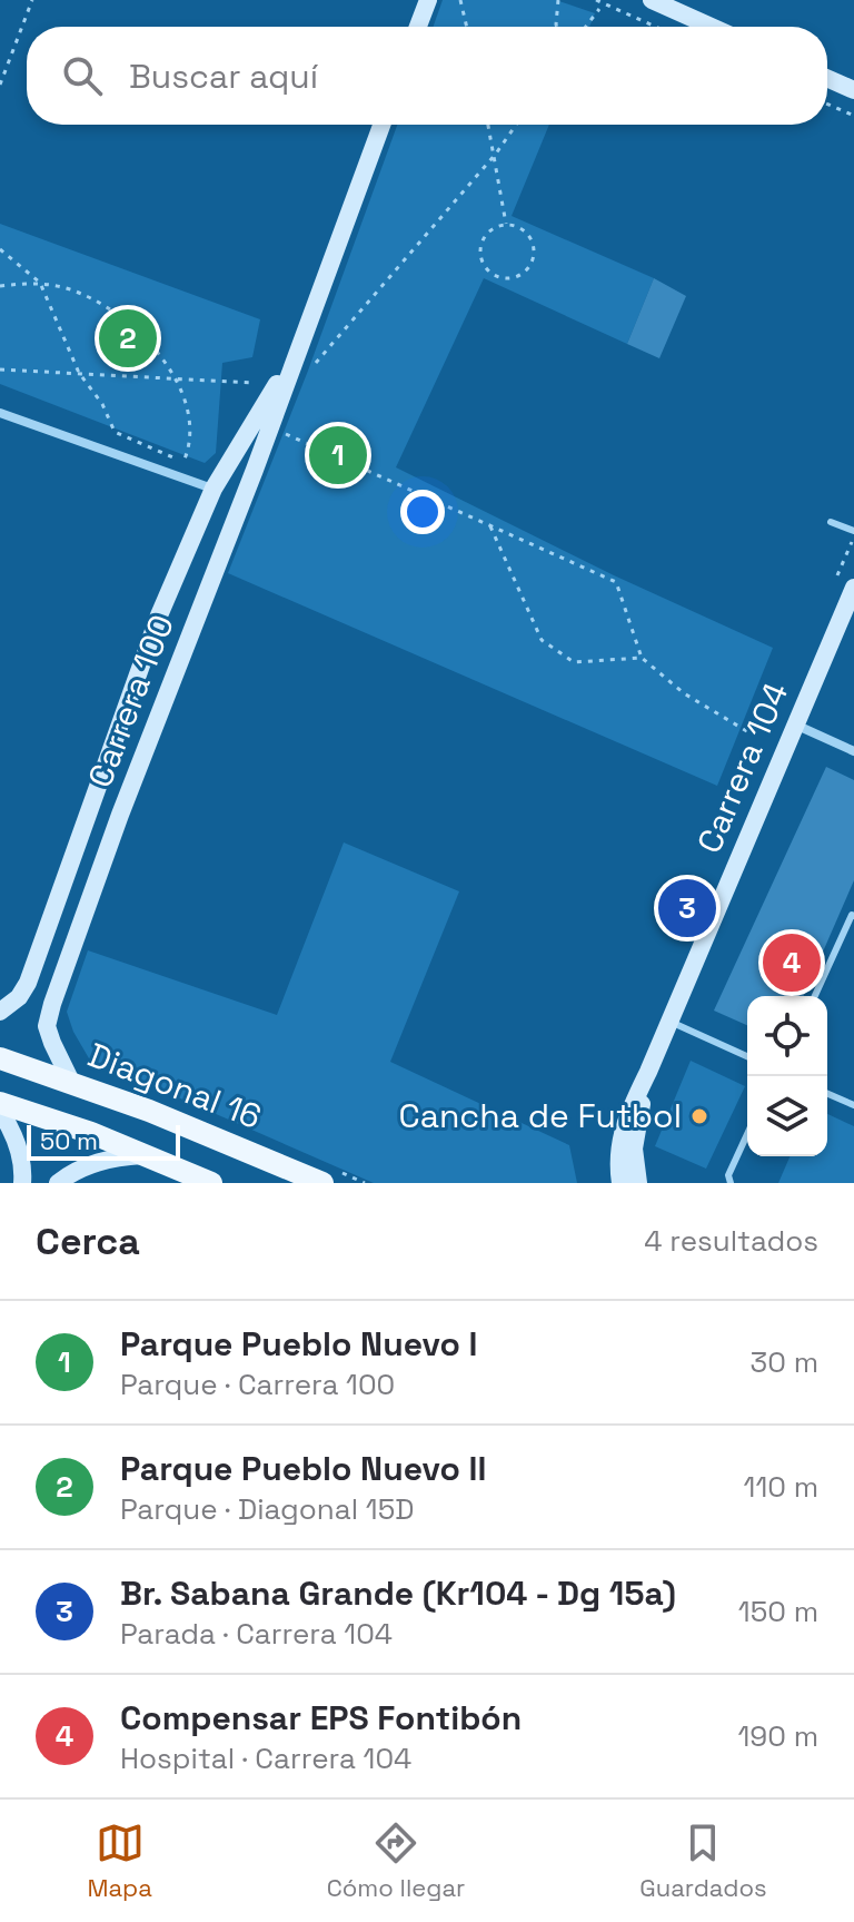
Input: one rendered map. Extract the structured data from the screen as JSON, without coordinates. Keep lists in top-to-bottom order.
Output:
{
  "streets": {
    "main road": ["Diagonal 16"],
    "street": ["Carrera 100", "Carrera 104"]
  },
  "crossings": [
    ["Carrera 100", "Diagonal 16"]
  ],
  "places": ["Cancha de Futbol"],
  "scale_bar": "50 m",
  "page": {
    "search": "Buscar aquí",
    "pins": [
      "2",
      "1",
      "3",
      "4"
    ],
    "scale": "50 m",
    "heading": ["Cerca", "4 resultados"],
    "list": [
      {
        "mark": "1",
        "name": "Parque Pueblo Nuevo I",
        "note": "Parque · Carrera 100",
        "value": "30 m"
      },
      {
        "mark": "2",
        "name": "Parque Pueblo Nuevo II",
        "note": "Parque · Diagonal 15D",
        "value": "110 m"
      },
      {
        "mark": "3",
        "name": "Br. Sabana Grande (Kr104 - Dg 15a)",
        "note": "Parada · Carrera 104",
        "value": "150 m"
      },
      {
        "mark": "4",
        "name": "Compensar EPS Fontibón",
        "note": "Hospital · Carrera 104",
        "value": "190 m"
      }
    ],
    "nav": ["Mapa", "Cómo llegar", "Guardados"]
  }
}
